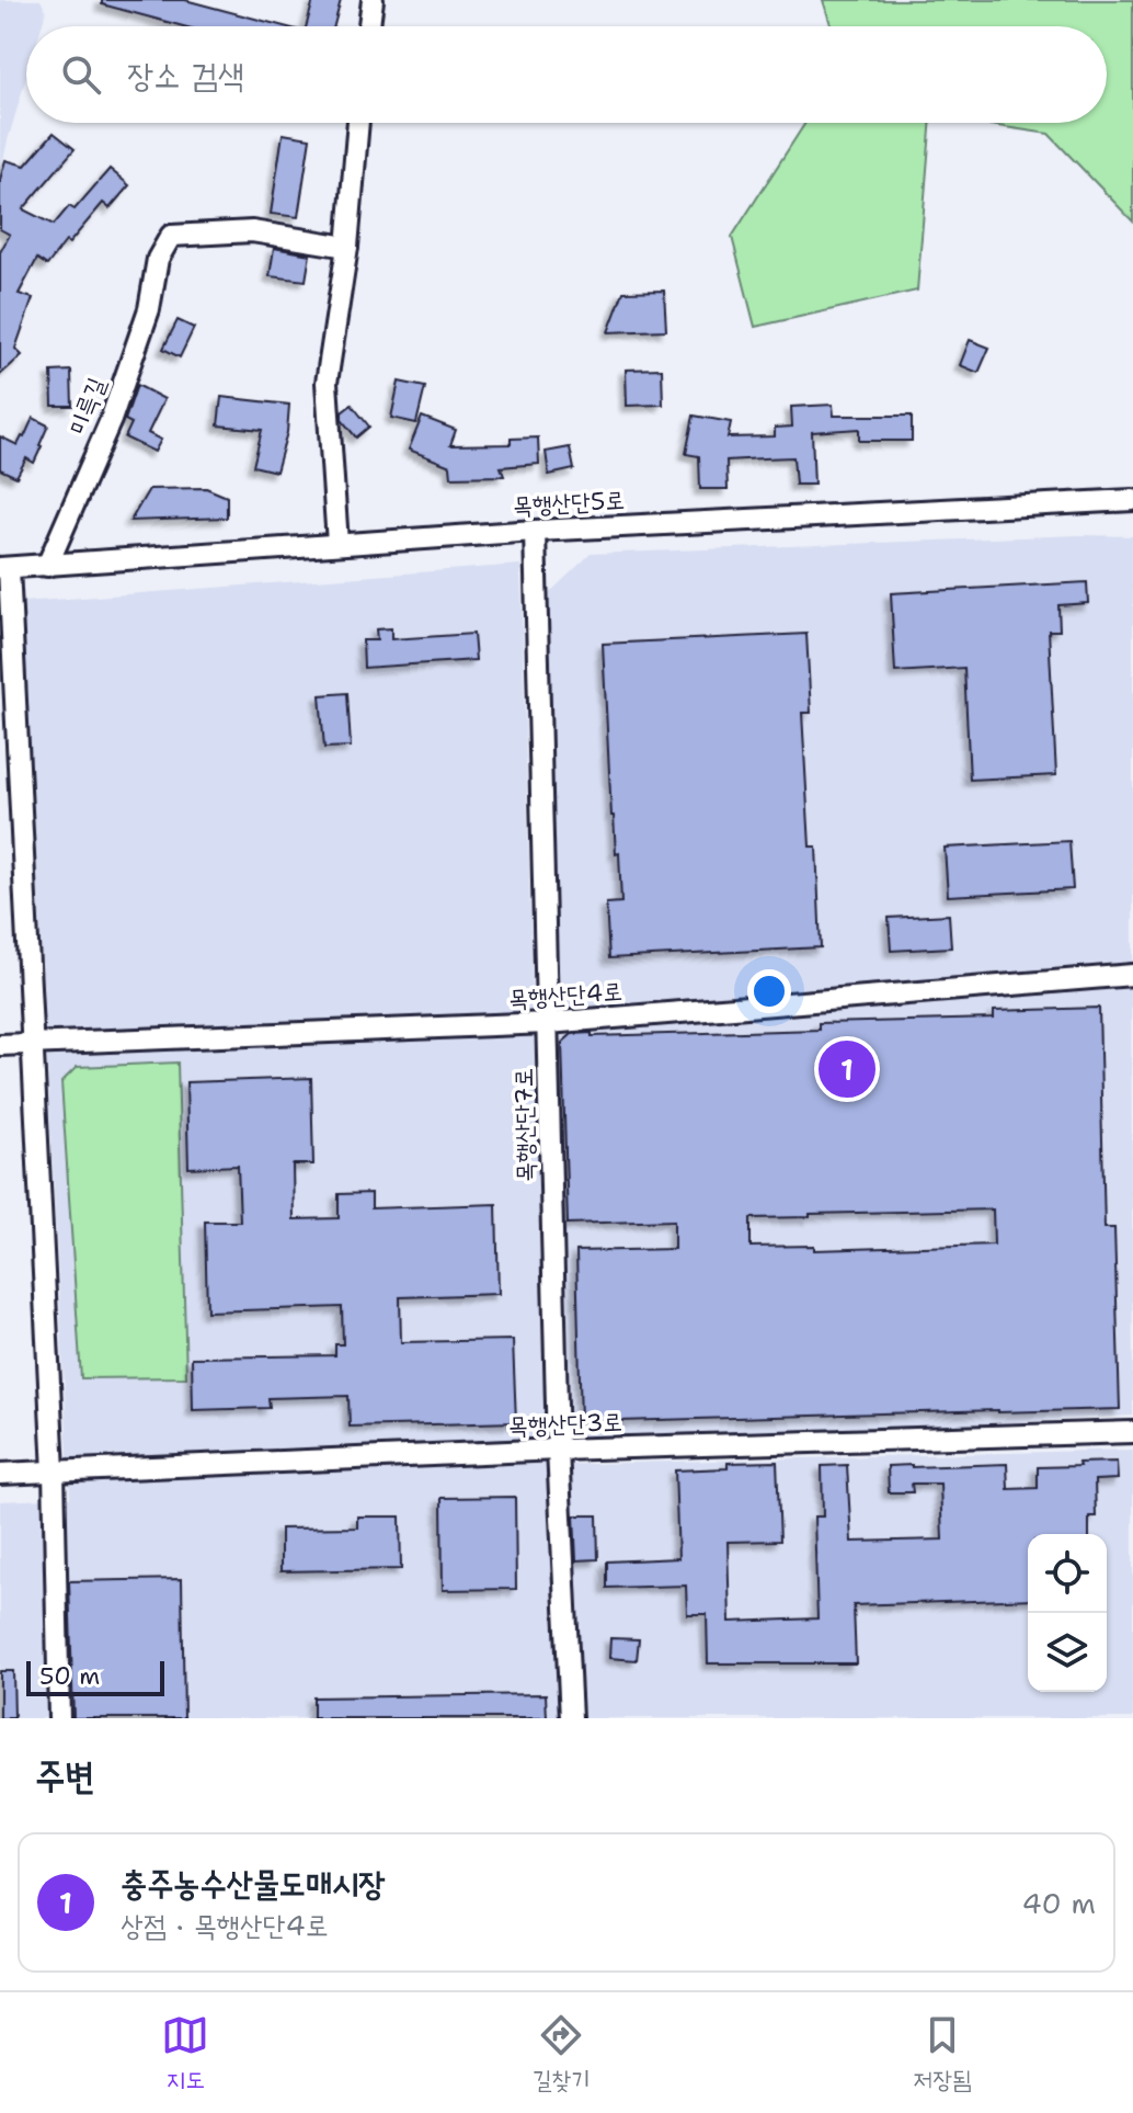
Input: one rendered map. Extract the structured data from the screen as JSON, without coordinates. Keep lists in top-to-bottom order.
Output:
{
  "streets": {
    "street": [
      "미륵길",
      "목행산단5로",
      "목행산단4로",
      "목행산단7로",
      "목행산단3로"
    ]
  },
  "crossings": [
    ["미륵길", "목행산단5로"],
    ["목행산단5로", "목행산단7로"],
    ["목행산단4로", "목행산단7로"],
    ["목행산단7로", "목행산단3로"]
  ],
  "scale_bar": "50 m",
  "page": {
    "search": "장소 검색",
    "pins": "1",
    "scale": "50 m",
    "heading": "주변",
    "list": [
      {
        "mark": "1",
        "name": "충주농수산물도매시장",
        "note": "상점 · 목행산단4로",
        "value": "40 m"
      }
    ],
    "nav": ["지도", "길찾기", "저장됨"]
  }
}
